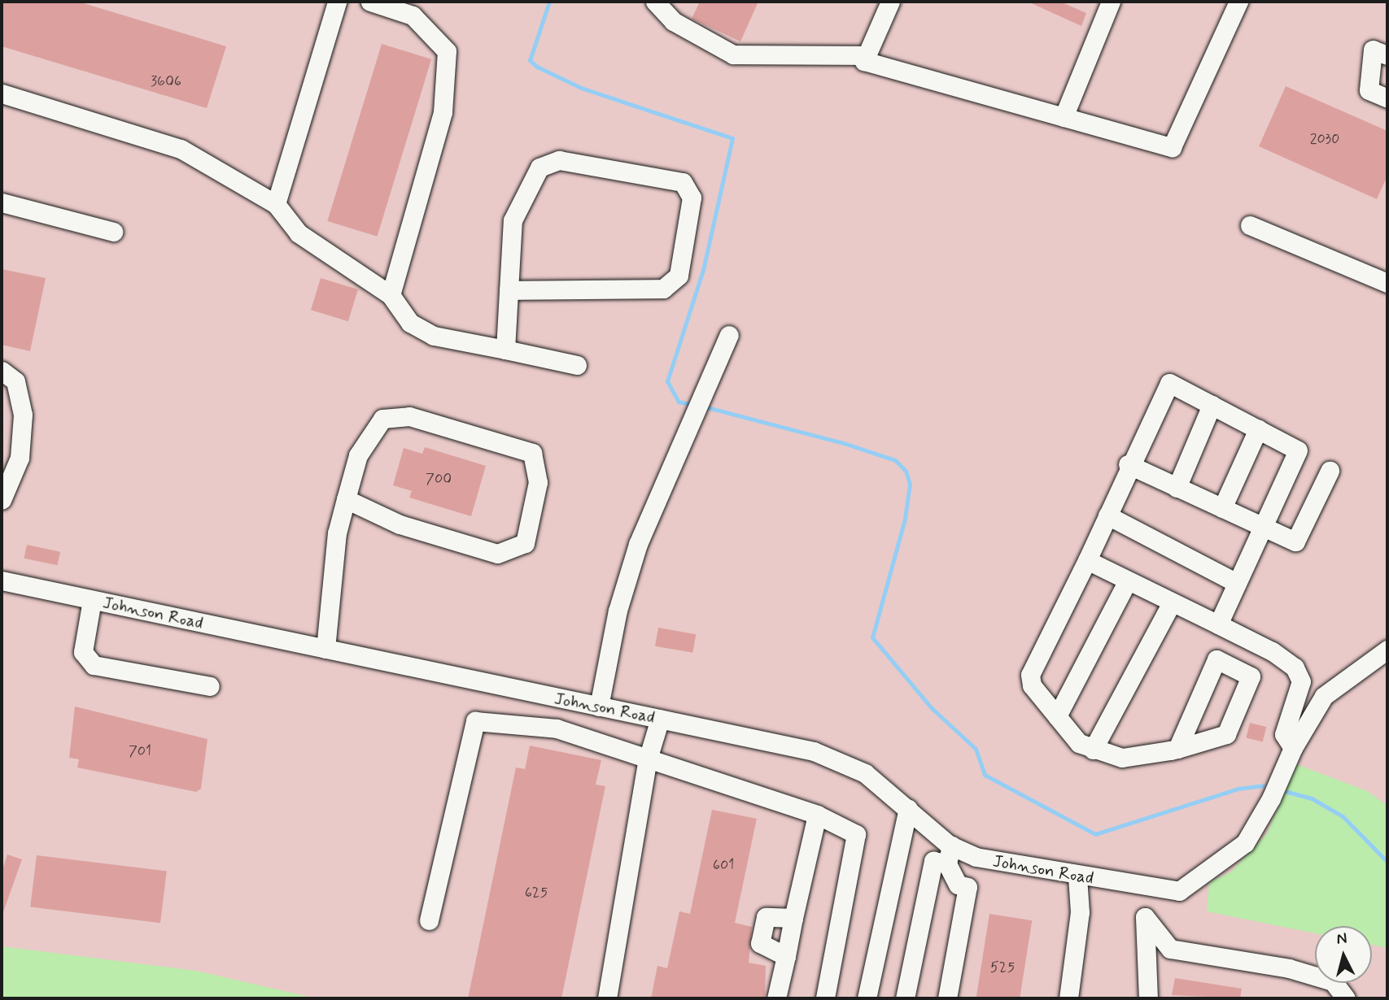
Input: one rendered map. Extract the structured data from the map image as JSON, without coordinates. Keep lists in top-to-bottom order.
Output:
{
  "streets": {
    "street": ["Johnson Road"]
  },
  "house_numbers": [
    "3606",
    "2030",
    "700",
    "701",
    "601",
    "625",
    "525"
  ],
  "north": "top"
}
